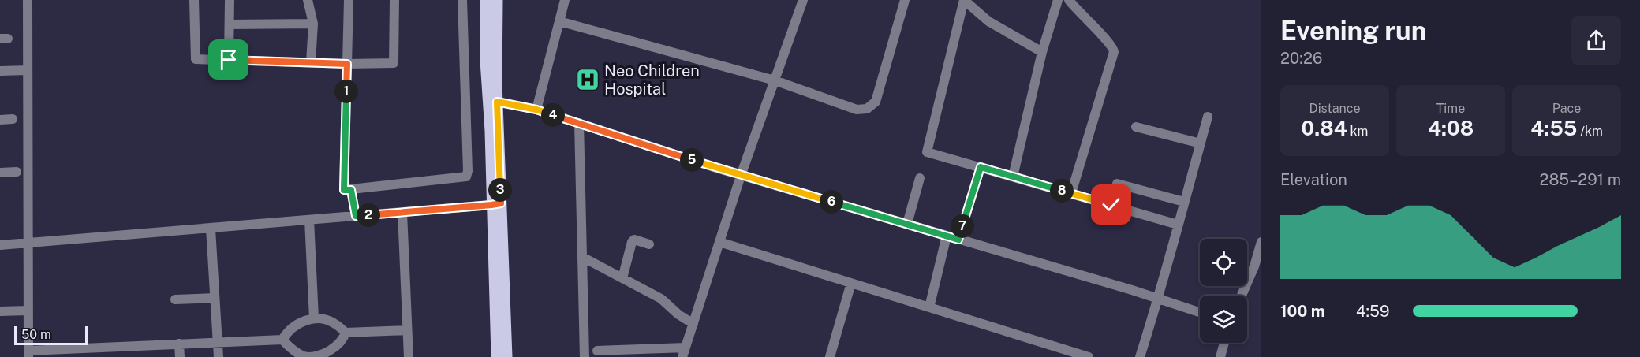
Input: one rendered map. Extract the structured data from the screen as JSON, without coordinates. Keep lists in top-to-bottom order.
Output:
{
  "places": {
    "hospital": ["Neo Children Hospital"]
  },
  "scale_bar": "50 m",
  "page": {
    "heading": ["Evening run", "20:26"],
    "pins": [
      "1",
      "4",
      "5",
      "3",
      "8",
      "6",
      "2",
      "7"
    ],
    "stats": [
      ["Distance", "0.84 km"],
      ["Time", "4:08"],
      ["Pace", "4:55 /km"]
    ],
    "chart": ["Elevation", "285–291 m"],
    "list": [
      {
        "name": "100 m",
        "note": "4:59"
      }
    ],
    "scale": "50 m"
  }
}
